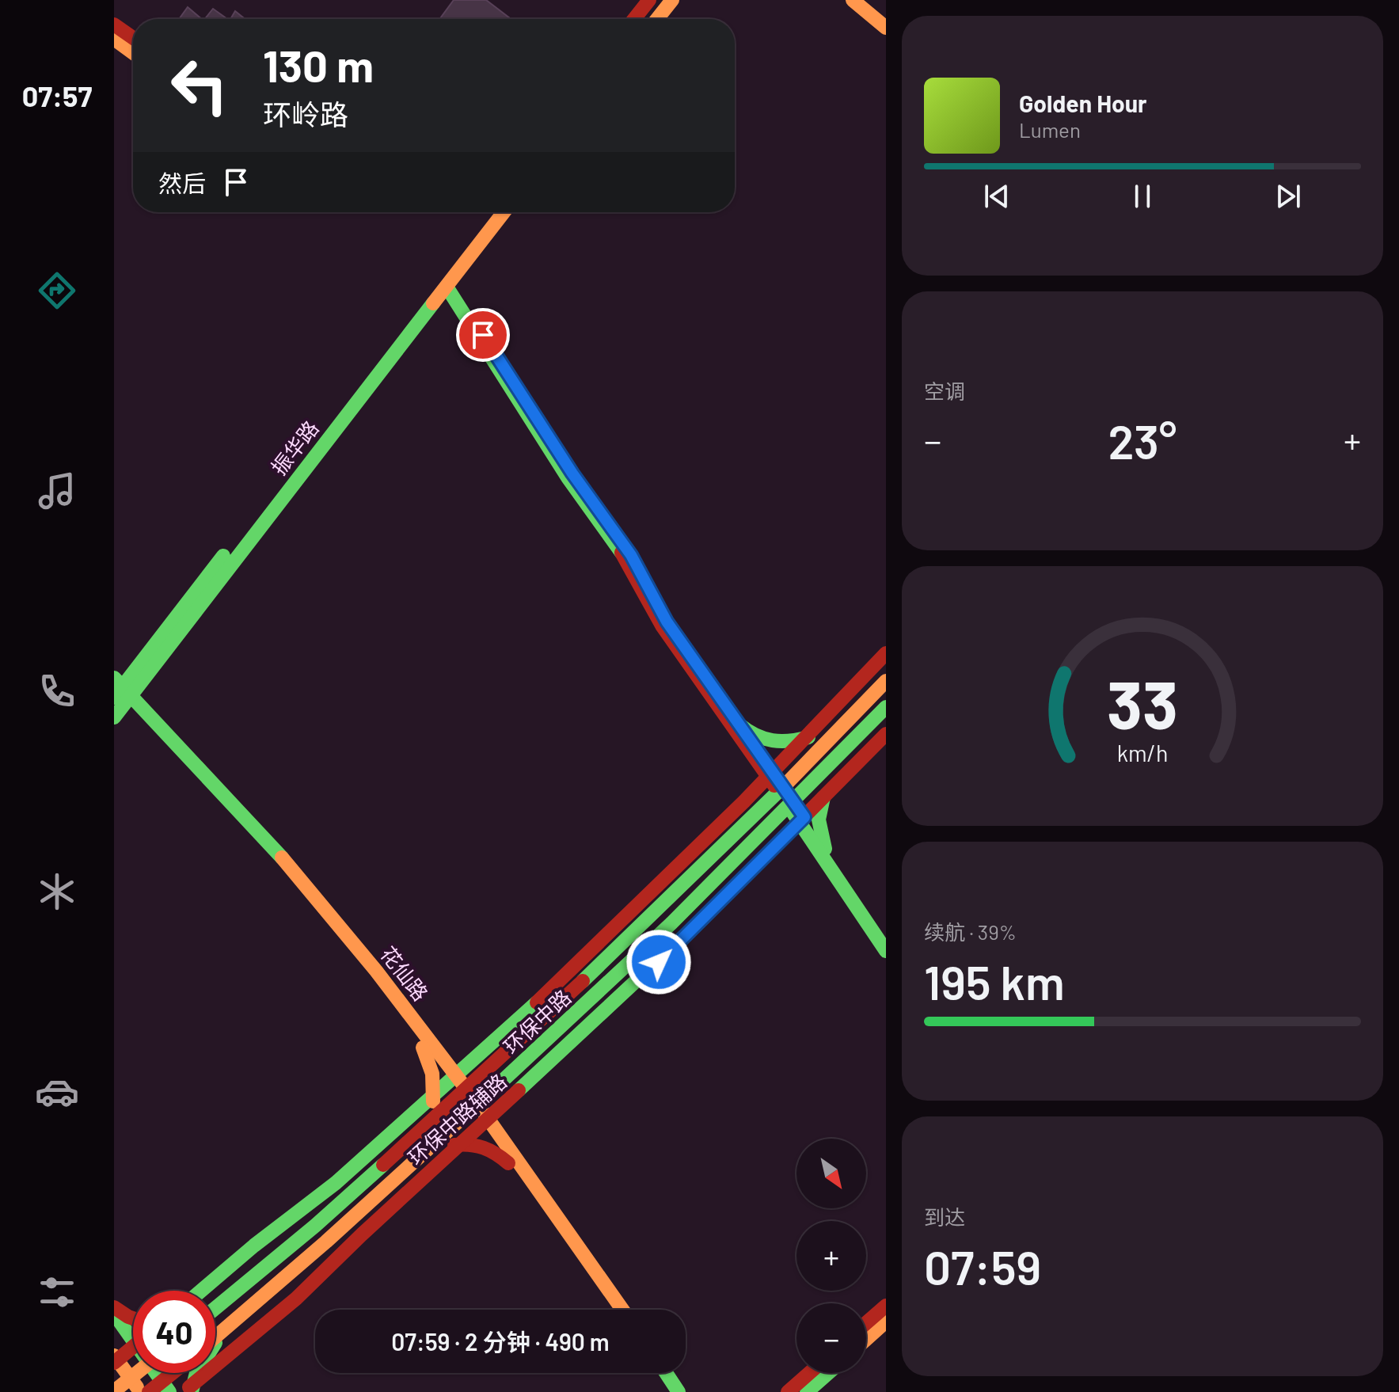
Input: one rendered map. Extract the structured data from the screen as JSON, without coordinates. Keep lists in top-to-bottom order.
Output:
{
  "streets": {
    "street": [
      "振华路",
      "花仙路",
      "环保中路",
      "环保中路辅路"
    ]
  },
  "crossings": [
    ["振华路", "花仙路"],
    ["花仙路", "环保中路"],
    ["花仙路", "环保中路辅路"]
  ],
  "north": "bottom right",
  "page": {
    "tabs": "07:57",
    "turn": ["130 m", "环岭路"],
    "song": ["Golden Hour", "Lumen"],
    "then": "然后",
    "tile": [
      "空调",
      ["续航 · 39%", "195 km"],
      ["到达", "07:59"]
    ],
    "heat": ["−", "23°", "+"],
    "map_buttons": ["+", "−"],
    "limit": "40",
    "trip": "07:59 · 2 分钟 · 490 m",
    "gauge": ["33", "km/h"]
  }
}
